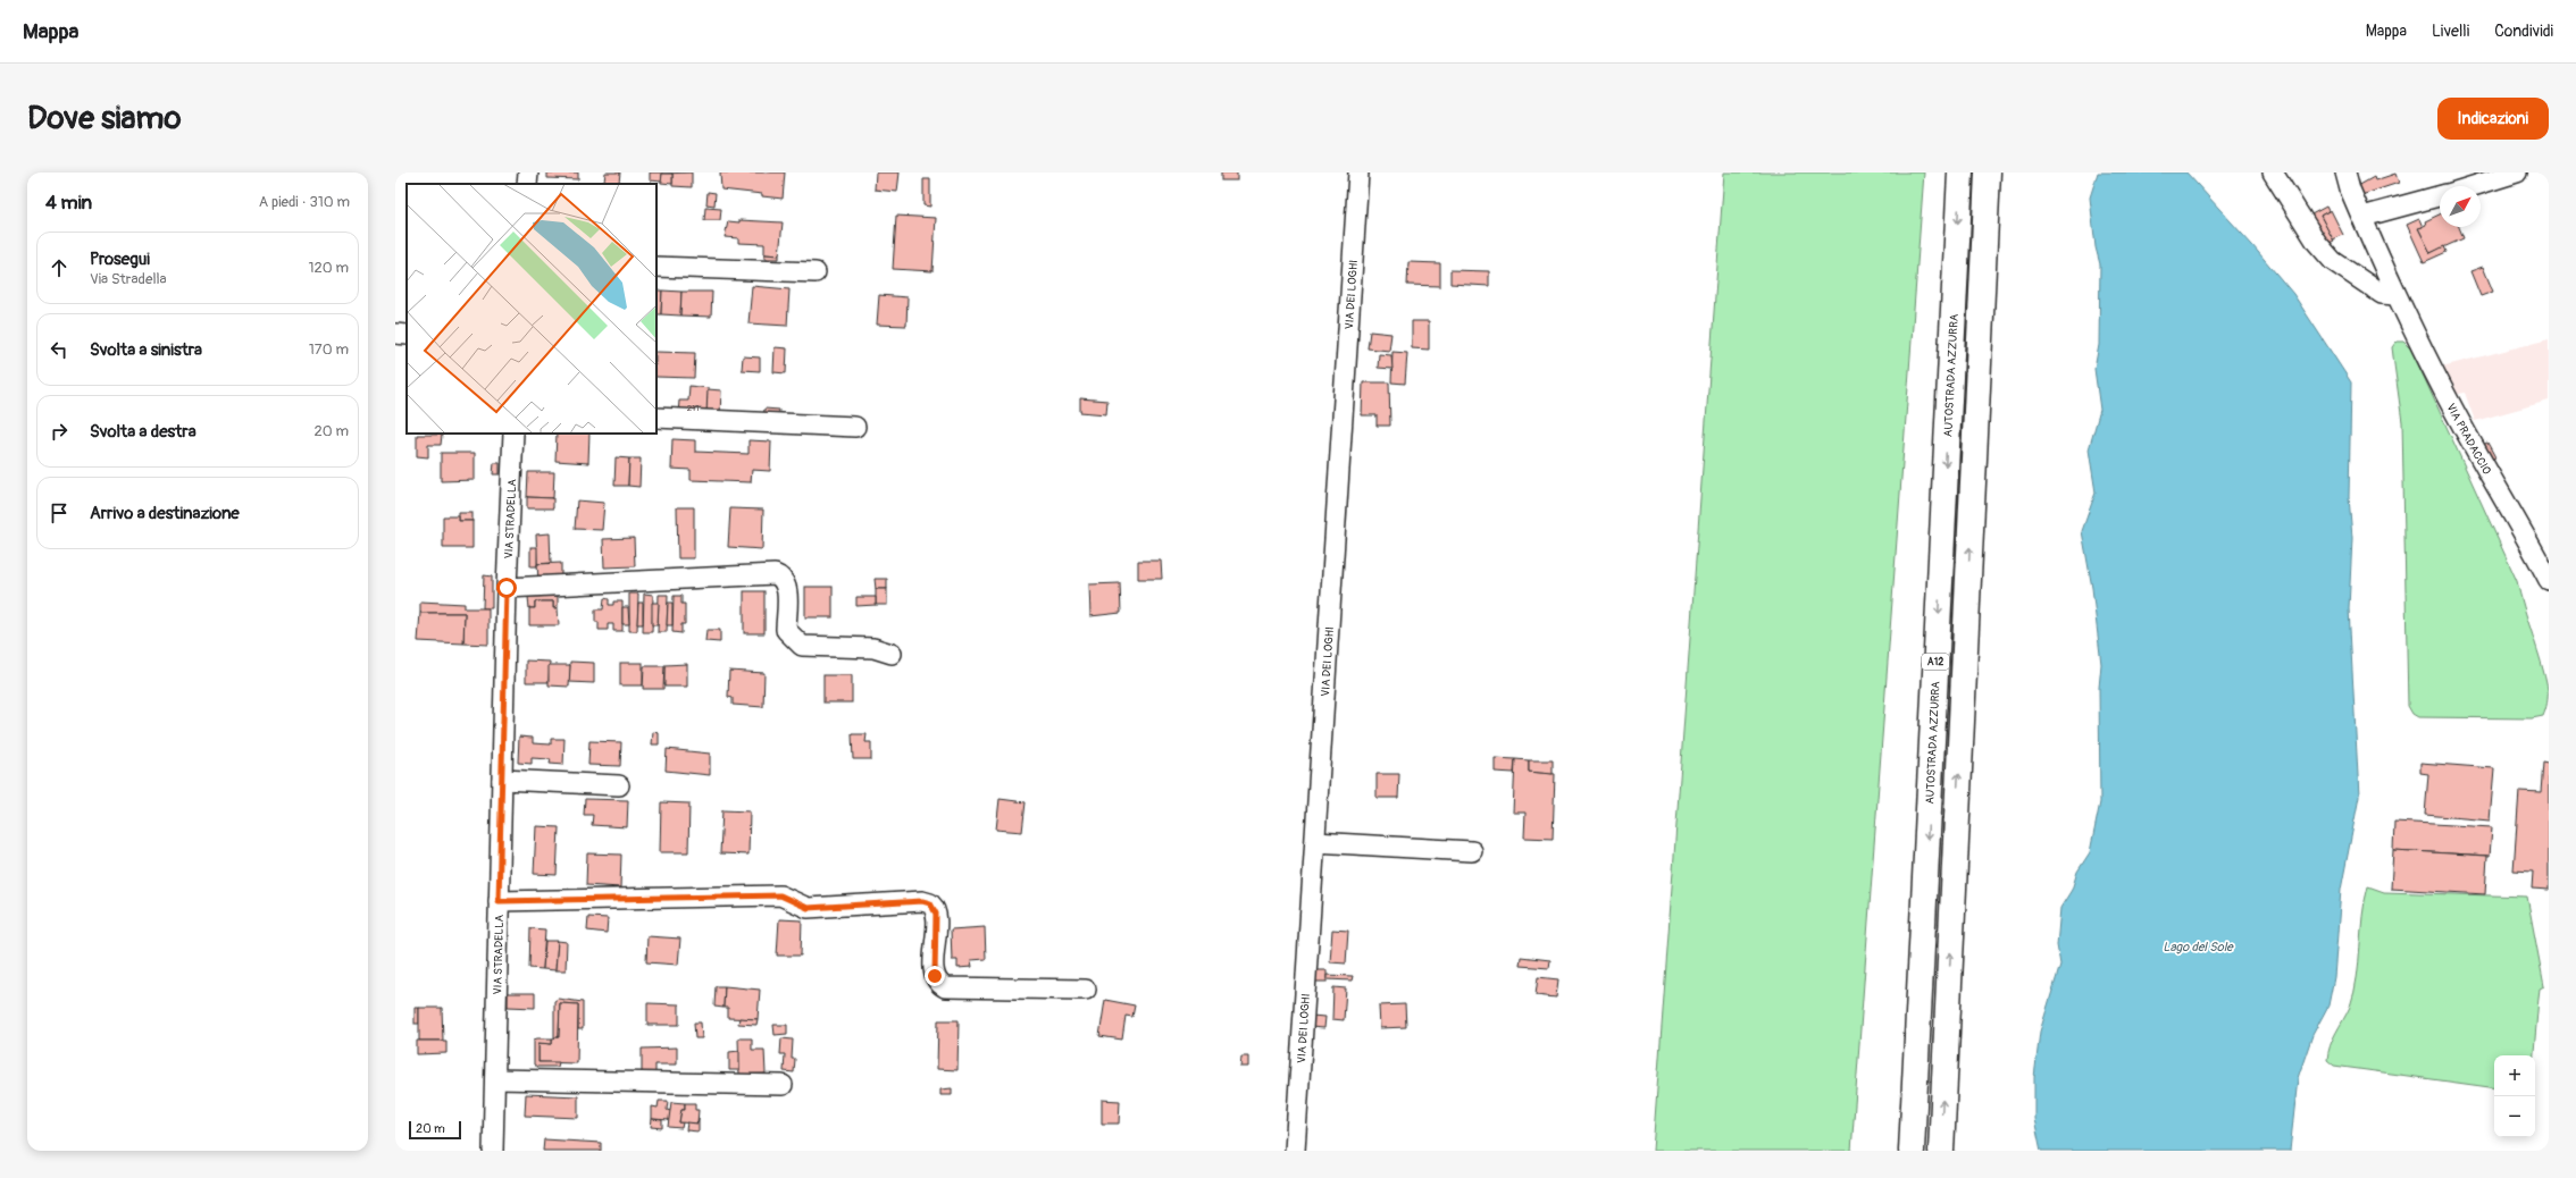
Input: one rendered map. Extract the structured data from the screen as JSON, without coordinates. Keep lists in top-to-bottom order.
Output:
{
  "streets": {
    "highway": ["AUTOSTRADA AZZURRA", "A12"],
    "street": ["VIA DEI LOGHI", "VIA PRADACCIO", "VIA STRADELLA"]
  },
  "water": ["Lago del Sole"],
  "house_numbers": ["211"],
  "scale_bar": "20 m",
  "north": "top right",
  "page": {
    "header": "Mappa",
    "nav": ["Mappa", "Livelli", "Condividi"],
    "buttons": "Indicazioni",
    "title": "Dove siamo",
    "heading": ["4 min", "A piedi · 310 m"],
    "list": [
      ["Prosegui", "Via Stradella", "120 m"],
      ["Svolta a sinistra", "170 m"],
      ["Svolta a destra", "20 m"],
      "Arrivo a destinazione"
    ],
    "map_buttons": ["+", "−"],
    "scale": "20 m"
  }
}
